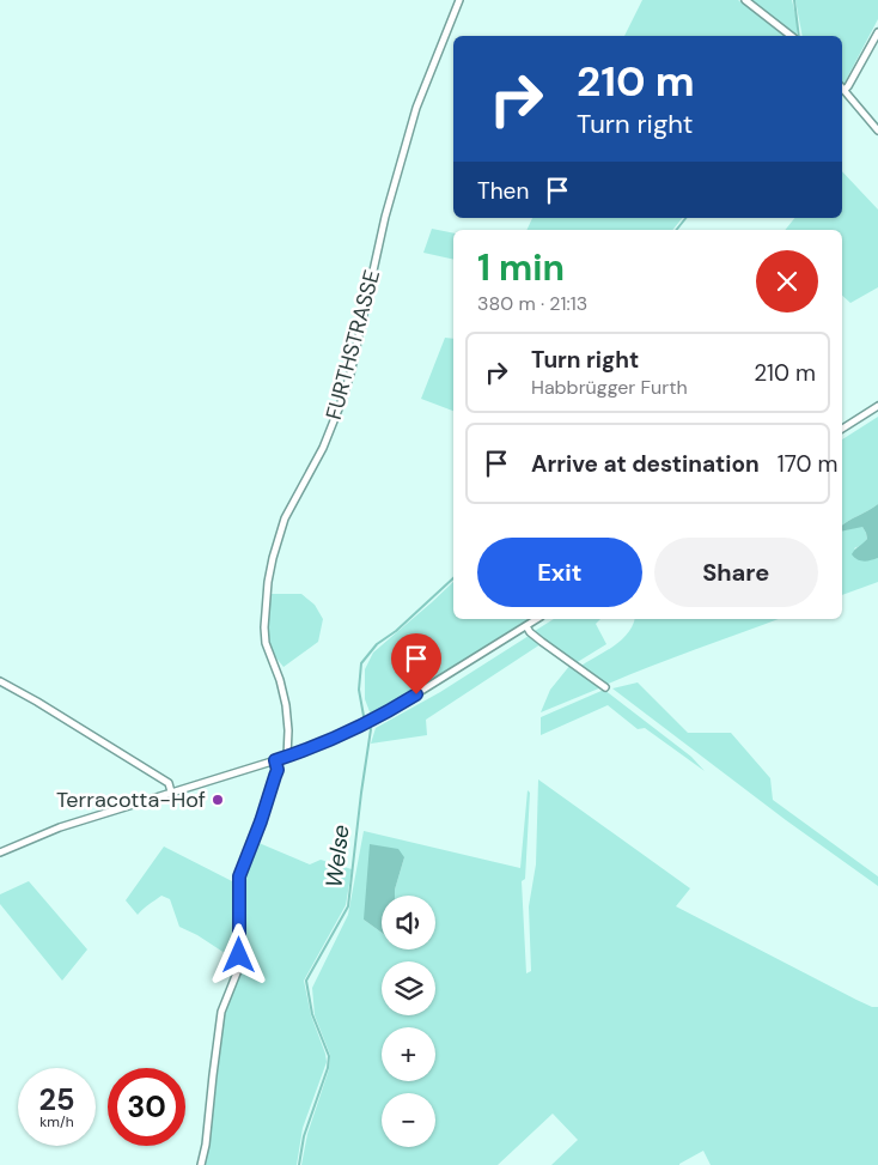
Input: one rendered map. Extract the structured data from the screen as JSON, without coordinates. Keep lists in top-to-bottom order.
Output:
{
  "streets": {
    "street": ["FURTHSTRASSE"]
  },
  "water": ["Welse"],
  "places": ["Terracotta-Hof"],
  "page": {
    "turn": ["210 m", "Turn right"],
    "then": "Then",
    "heading": ["1 min", "380 m · 21:13"],
    "list": [
      {
        "name": "Turn right",
        "note": "Habbrügger Furth",
        "value": "210 m"
      },
      {
        "name": "Arrive at destination",
        "value": "170 m"
      }
    ],
    "buttons": ["Exit", "Share"],
    "map_buttons": ["+", "−"],
    "speed": "25 km/h",
    "limit": "30"
  }
}
